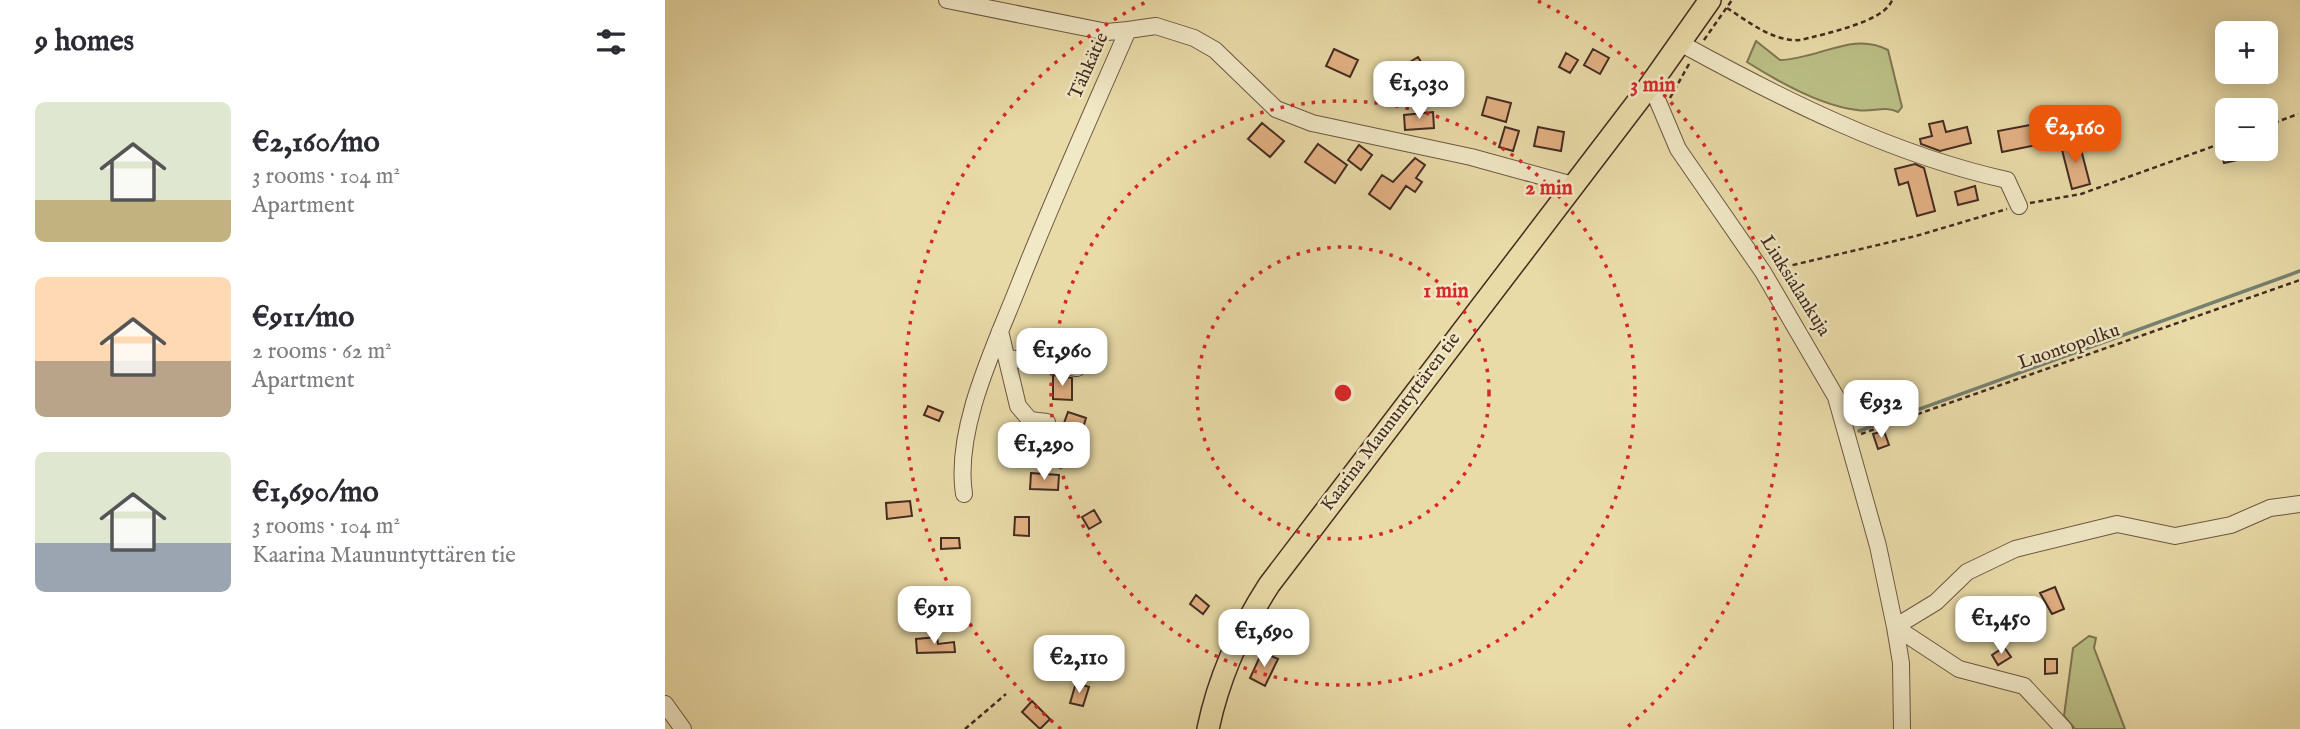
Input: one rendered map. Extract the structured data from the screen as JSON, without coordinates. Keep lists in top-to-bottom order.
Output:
{
  "streets": {
    "main road": ["Kaarina Maununtyttären tie"],
    "street": ["Tähkätie", "Liuksialankuja"],
    "path": ["Luontopolku"]
  },
  "crossings": [
    ["Tähkätie", "Kaarina Maununtyttären tie"],
    ["Liuksialankuja", "Luontopolku"],
    ["Liuksialankuja", "Kaarina Maununtyttären tie"]
  ],
  "page": {
    "heading": "9 homes",
    "map_buttons": ["+", "−"],
    "price": [
      "€1,030",
      "€2,160",
      "€1,960",
      "€932",
      "€1,290",
      "€911",
      "€1,450",
      "€1,690",
      "€2,110"
    ],
    "list": [
      {
        "name": "€2,160/mo",
        "note": "3 rooms · 104 m² · Apartment"
      },
      {
        "name": "€911/mo",
        "note": "2 rooms · 62 m² · Apartment"
      },
      {
        "name": "€1,690/mo",
        "note": "3 rooms · 104 m² · Kaarina Maununtyttären tie"
      }
    ]
  },
  "rings": ["3 min", "2 min", "1 min"]
}
